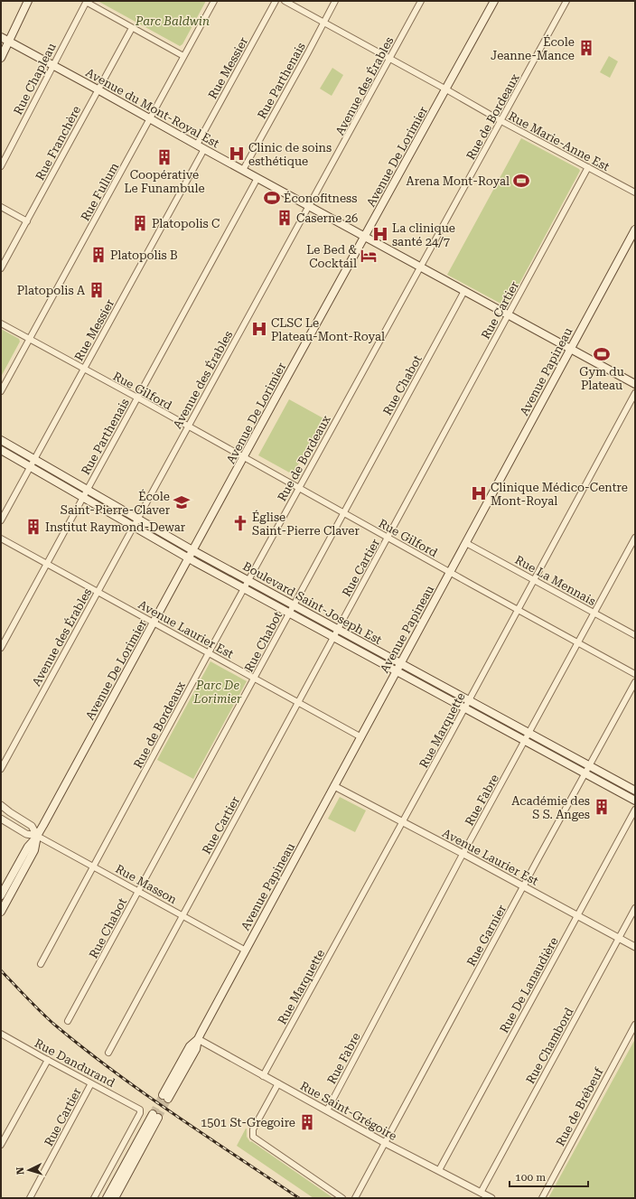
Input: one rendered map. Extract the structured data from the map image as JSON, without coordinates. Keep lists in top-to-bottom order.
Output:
{
  "streets": {
    "main road": [
      "Avenue du Mont-Royal Est",
      "Avenue De Lorimier",
      "Avenue Papineau",
      "Boulevard Saint-Joseph Est"
    ],
    "street": [
      "Rue Messier",
      "Rue Chapleau",
      "Rue Parthenais",
      "Avenue des Érables",
      "Rue de Bordeaux",
      "Rue Marie-Anne Est",
      "Rue Franchère",
      "Rue Fullum",
      "Rue Cartier",
      "Rue Chabot",
      "Rue Gilford",
      "Rue La Mennais",
      "Avenue Laurier Est",
      "Rue Marquette",
      "Rue Fabre",
      "Rue Masson",
      "Rue Garnier",
      "Rue De Lanaudière",
      "Rue Chambord",
      "Rue Dandurand",
      "Rue de Brébeuf",
      "Rue Saint-Grégoire"
    ]
  },
  "crossings": [
    ["Rue Messier", "Avenue du Mont-Royal Est"],
    ["Rue Messier", "Rue Gilford"],
    ["Rue Messier", "Boulevard Saint-Joseph Est"],
    ["Rue Chapleau", "Avenue du Mont-Royal Est"],
    ["Rue Parthenais", "Avenue du Mont-Royal Est"],
    ["Rue Parthenais", "Rue Marie-Anne Est"],
    ["Rue Parthenais", "Rue Gilford"],
    ["Rue Parthenais", "Boulevard Saint-Joseph Est"],
    ["Rue Parthenais", "Avenue Laurier Est"],
    ["Avenue des Érables", "Avenue du Mont-Royal Est"],
    ["Avenue des Érables", "Rue Marie-Anne Est"],
    ["Avenue des Érables", "Rue Gilford"],
    ["Avenue des Érables", "Boulevard Saint-Joseph Est"],
    ["Avenue des Érables", "Avenue Laurier Est"],
    ["Avenue du Mont-Royal Est", "Rue de Bordeaux"],
    ["Avenue du Mont-Royal Est", "Rue Franchère"],
    ["Avenue du Mont-Royal Est", "Avenue De Lorimier"],
    ["Avenue du Mont-Royal Est", "Rue Fullum"],
    ["Avenue du Mont-Royal Est", "Rue Cartier"],
    ["Avenue du Mont-Royal Est", "Avenue Papineau"],
    ["Avenue du Mont-Royal Est", "Rue Chabot"],
    ["Rue de Bordeaux", "Rue Marie-Anne Est"],
    ["Rue de Bordeaux", "Rue Gilford"],
    ["Rue de Bordeaux", "Boulevard Saint-Joseph Est"],
    ["Rue de Bordeaux", "Avenue Laurier Est"],
    ["Rue de Bordeaux", "Rue Masson"],
    ["Rue Marie-Anne Est", "Avenue De Lorimier"],
    ["Rue Marie-Anne Est", "Rue Cartier"],
    ["Avenue De Lorimier", "Rue Gilford"],
    ["Avenue De Lorimier", "Boulevard Saint-Joseph Est"],
    ["Avenue De Lorimier", "Avenue Laurier Est"],
    ["Avenue De Lorimier", "Rue Masson"],
    ["Rue Fullum", "Rue Gilford"],
    ["Rue Cartier", "Rue Gilford"],
    ["Rue Cartier", "Boulevard Saint-Joseph Est"],
    ["Rue Cartier", "Avenue Laurier Est"],
    ["Rue Cartier", "Rue Masson"],
    ["Rue Cartier", "Rue Dandurand"],
    ["Avenue Papineau", "Rue Gilford"],
    ["Avenue Papineau", "Rue La Mennais"],
    ["Avenue Papineau", "Boulevard Saint-Joseph Est"],
    ["Avenue Papineau", "Avenue Laurier Est"],
    ["Avenue Papineau", "Rue Masson"],
    ["Avenue Papineau", "Rue Saint-Grégoire"],
    ["Rue Chabot", "Rue Gilford"],
    ["Rue Chabot", "Boulevard Saint-Joseph Est"],
    ["Rue Chabot", "Avenue Laurier Est"],
    ["Rue Chabot", "Rue Masson"],
    ["Rue Gilford", "Rue Marquette"],
    ["Rue Gilford", "Rue Fabre"],
    ["Rue La Mennais", "Rue Marquette"],
    ["Rue La Mennais", "Rue Fabre"],
    ["Boulevard Saint-Joseph Est", "Rue Marquette"],
    ["Boulevard Saint-Joseph Est", "Rue Fabre"],
    ["Boulevard Saint-Joseph Est", "Rue Garnier"],
    ["Avenue Laurier Est", "Rue Marquette"],
    ["Avenue Laurier Est", "Rue Fabre"],
    ["Avenue Laurier Est", "Rue Garnier"],
    ["Avenue Laurier Est", "Rue De Lanaudière"],
    ["Avenue Laurier Est", "Rue Chambord"],
    ["Rue Marquette", "Rue Saint-Grégoire"],
    ["Rue Fabre", "Rue Saint-Grégoire"],
    ["Rue Garnier", "Rue Saint-Grégoire"],
    ["Rue De Lanaudière", "Rue Saint-Grégoire"],
    ["Rue Chambord", "Rue Saint-Grégoire"]
  ],
  "parks": ["Parc Baldwin", "Parc De Lorimier"],
  "places": {
    "building": [
      "École Jeanne-Mance",
      "Coopérative Le Funambule",
      "Caserne 26",
      "Platopolis C",
      "Platopolis B",
      "Platopolis A",
      "Institut Raymond-Dewar",
      "Académie des S S. Anges",
      "1501 St-Gregoire"
    ],
    "hospital": [
      "Clinic de soins esthétique",
      "La clinique santé 24/7",
      "CLSC Le Plateau-Mont-Royal",
      "Clinique Médico-Centre Mont-Royal"
    ],
    "sports": ["Arena Mont-Royal", "Éconofitness", "Gym du Plateau"],
    "hotel": ["Le Bed & Cocktail"],
    "school or university": ["École Saint-Pierre-Claver"],
    "church": ["Église Saint-Pierre Claver"]
  },
  "scale_bar": "100 m",
  "north": "left"
}
